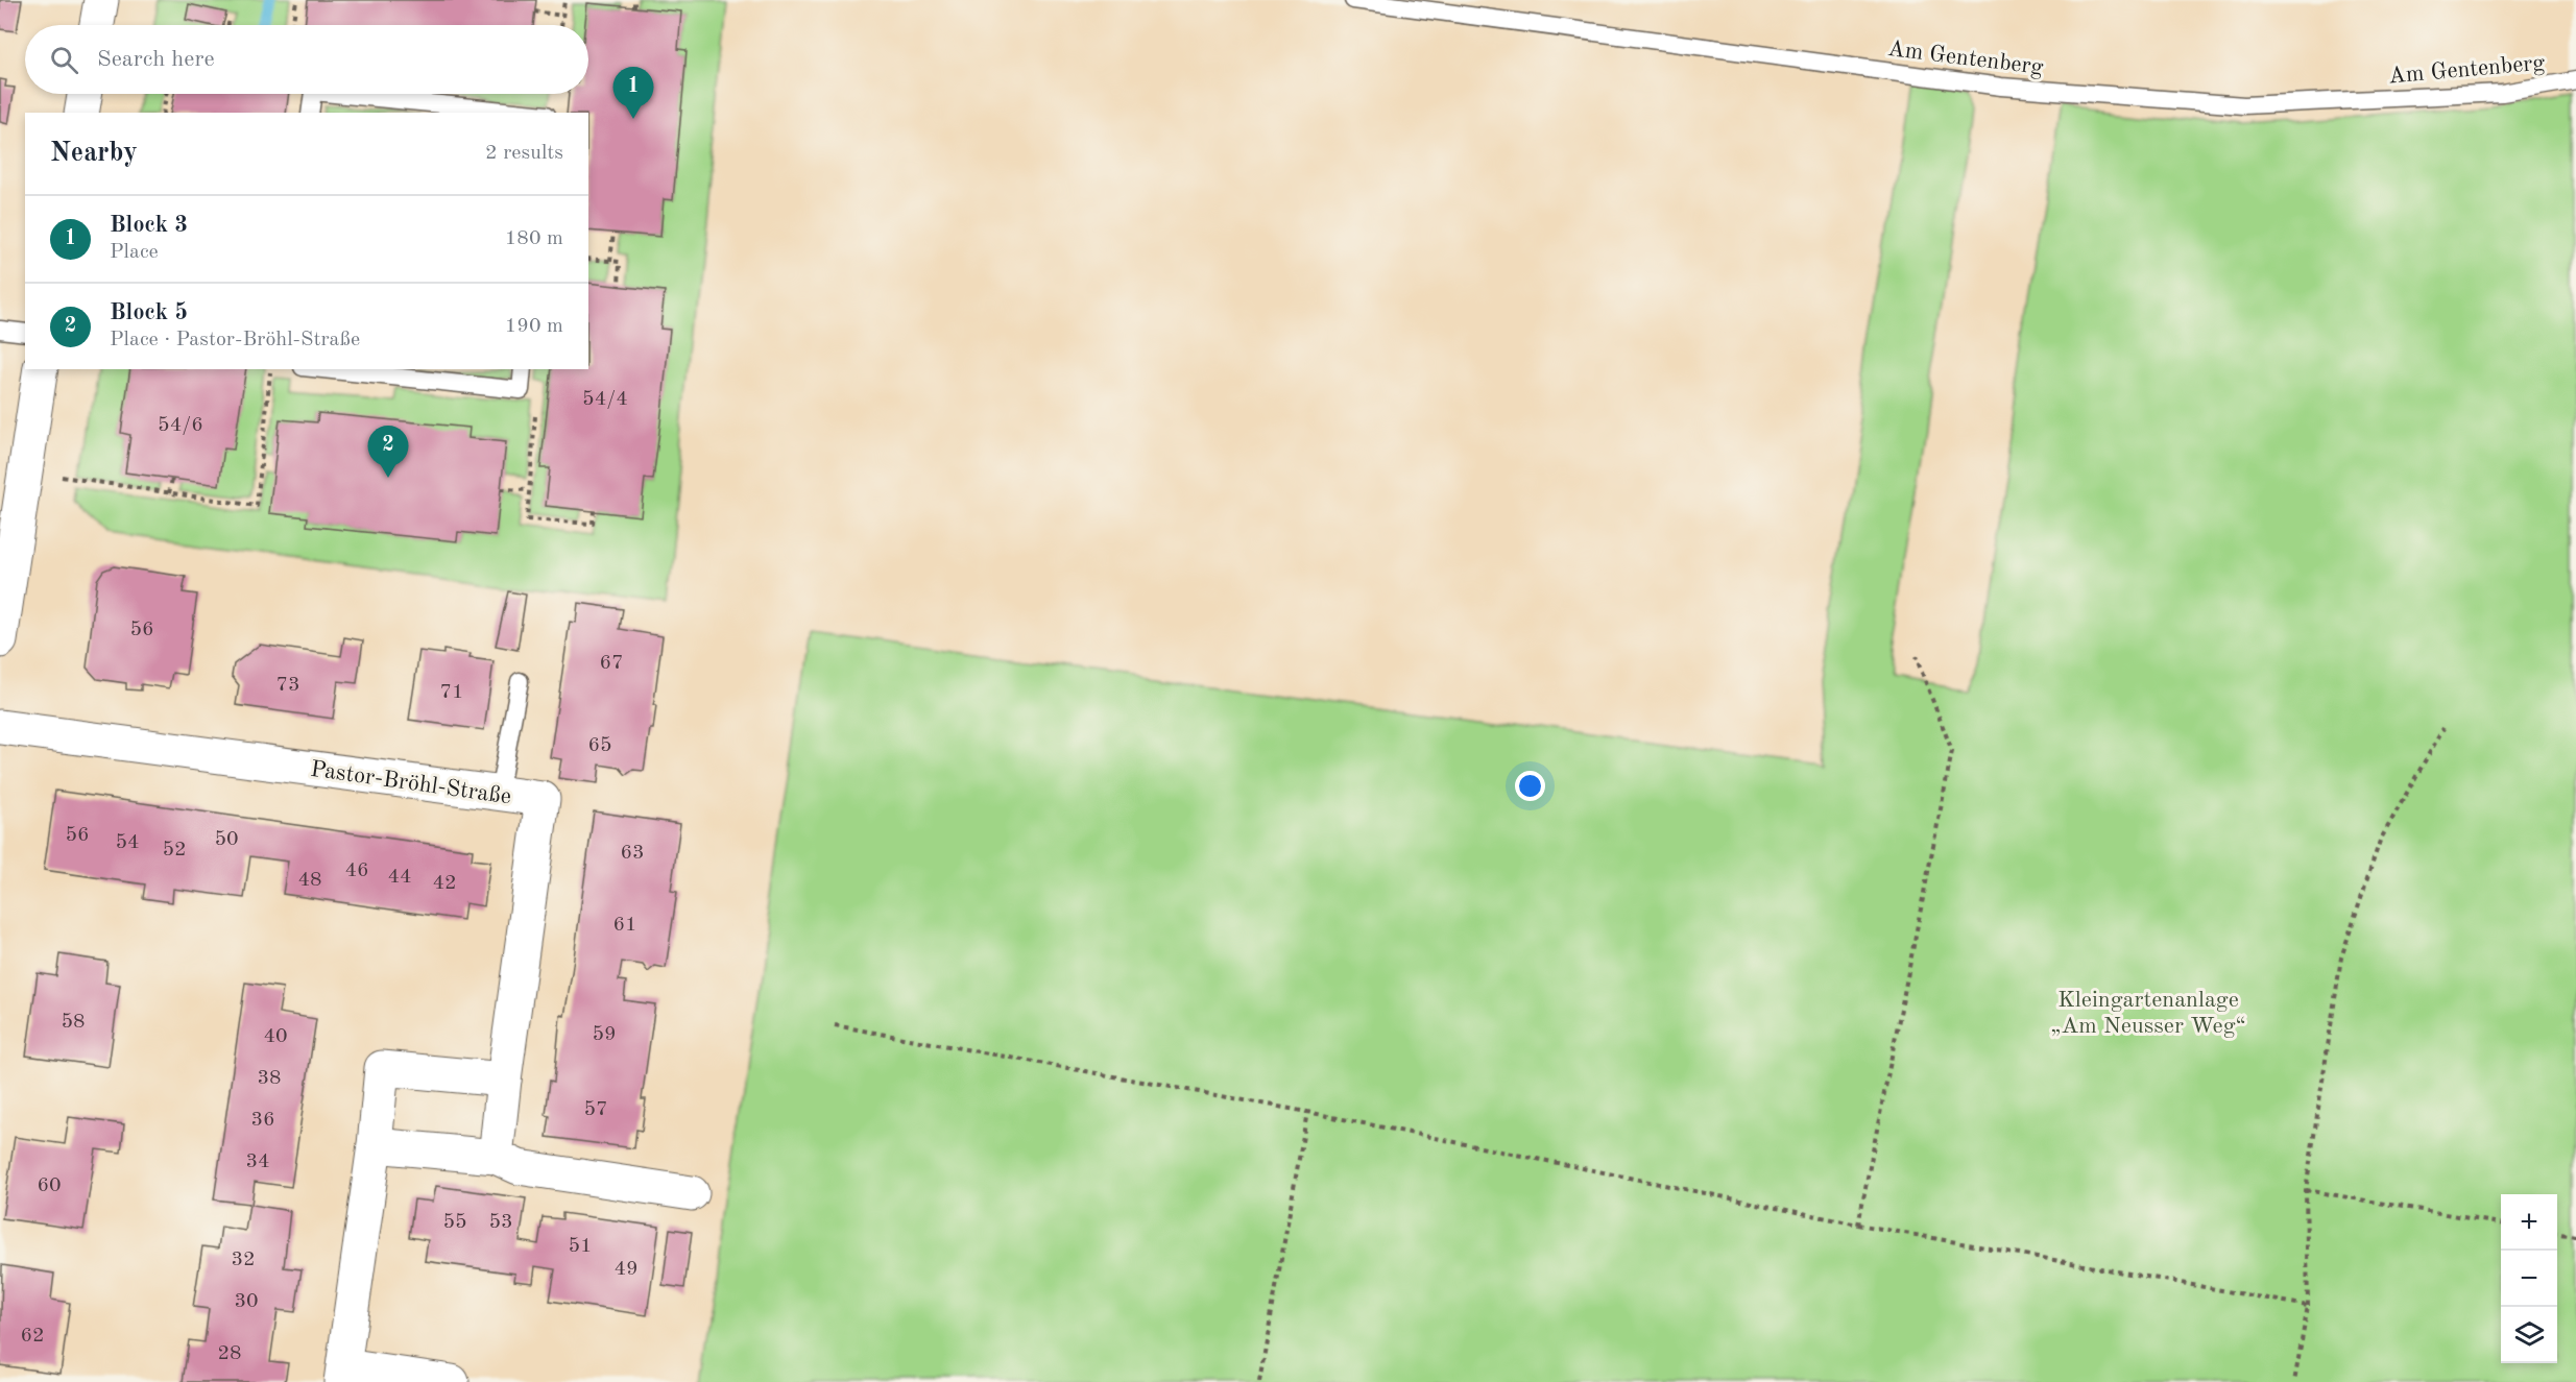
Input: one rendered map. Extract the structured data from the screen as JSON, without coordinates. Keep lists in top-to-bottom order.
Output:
{
  "streets": {
    "street": ["Pastor-Bröhl-Straße"],
    "lane": ["Am Gentenberg"]
  },
  "parks": ["Kleingartenanlage „Am Neusser Weg“"],
  "house_numbers": [
    "54/4",
    "54/6",
    "56",
    "67",
    "73",
    "71",
    "65",
    "56",
    "50",
    "54",
    "52",
    "63",
    "46",
    "44",
    "48",
    "42",
    "61",
    "58",
    "59",
    "40",
    "38",
    "57",
    "36",
    "34",
    "60",
    "55",
    "53",
    "51",
    "32",
    "49",
    "30",
    "62",
    "28"
  ],
  "page": {
    "search": "Search here",
    "pins": ["1", "2"],
    "heading": ["Nearby", "2 results"],
    "list": [
      {
        "mark": "1",
        "name": "Block 3",
        "note": "Place",
        "value": "180 m"
      },
      {
        "mark": "2",
        "name": "Block 5",
        "note": "Place · Pastor-Bröhl-Straße",
        "value": "190 m"
      }
    ],
    "map_buttons": ["+", "−"]
  }
}
